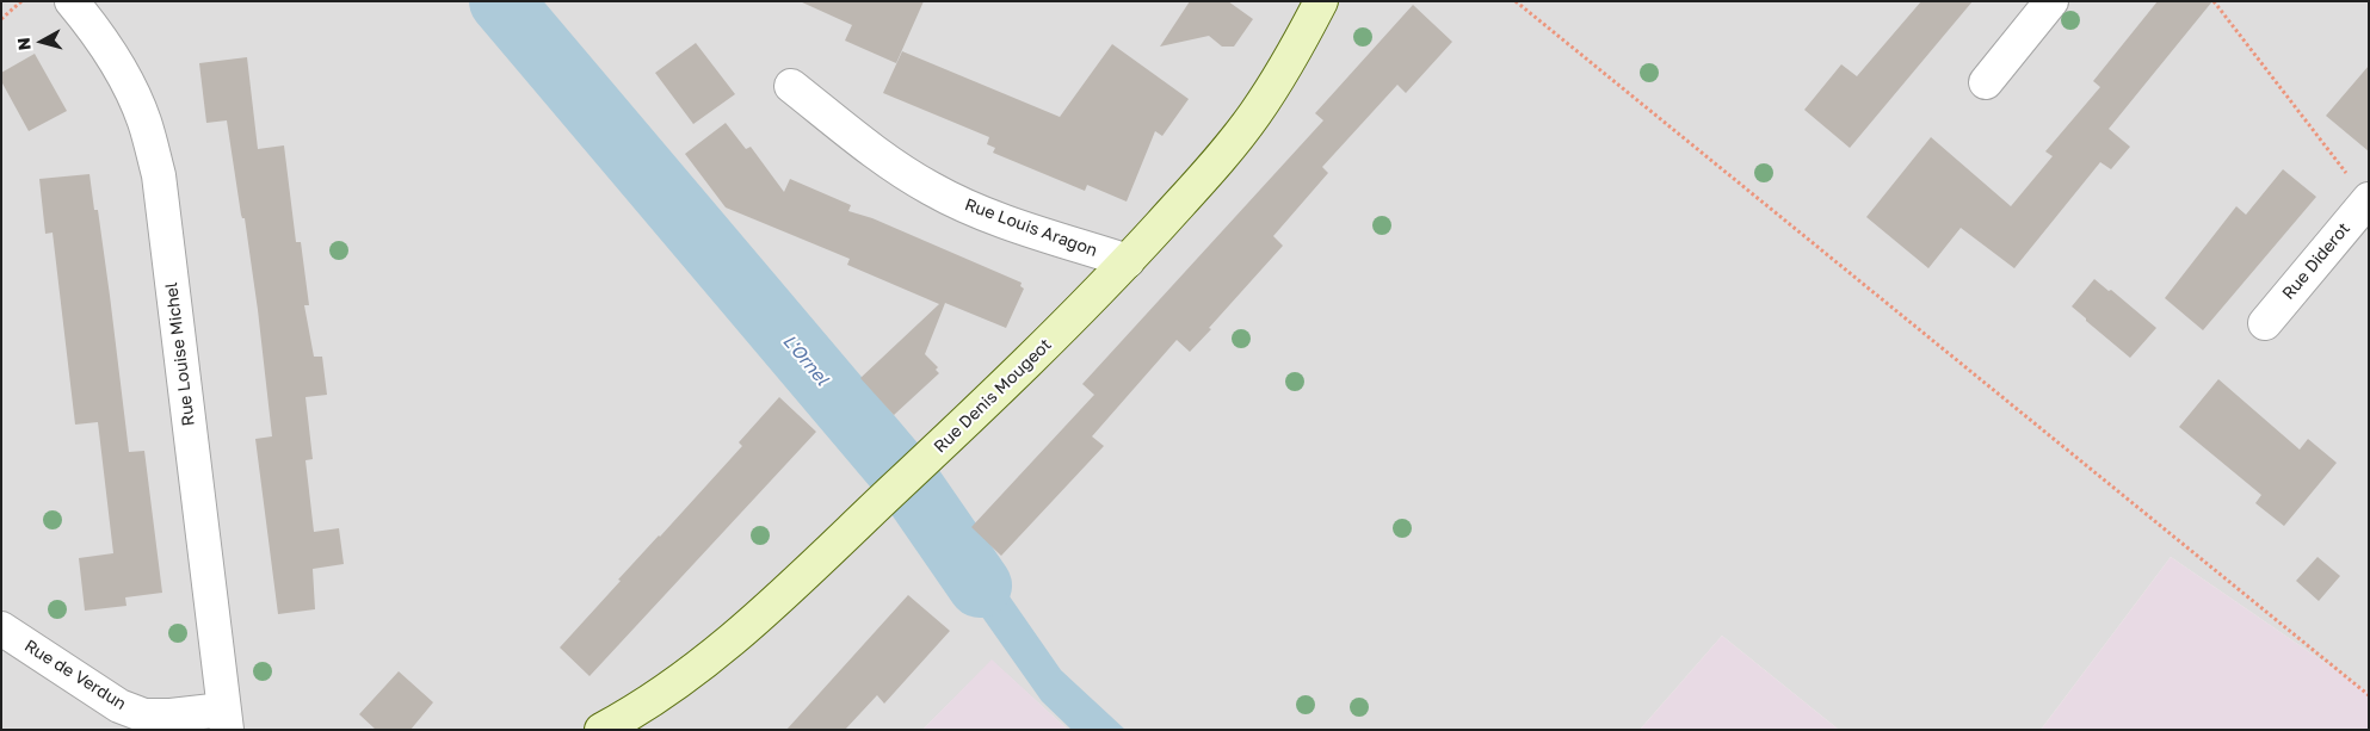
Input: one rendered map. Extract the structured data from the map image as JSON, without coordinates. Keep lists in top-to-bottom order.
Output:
{
  "streets": {
    "street": [
      "Rue Louis Aragon",
      "Rue Diderot",
      "Rue Louise Michel",
      "Rue Denis Mougeot",
      "Rue de Verdun"
    ]
  },
  "crossings": [
    ["Rue Louis Aragon", "Rue Denis Mougeot"],
    ["Rue Louise Michel", "Rue de Verdun"]
  ],
  "water": ["L'Ornel"],
  "north": "left"
}
